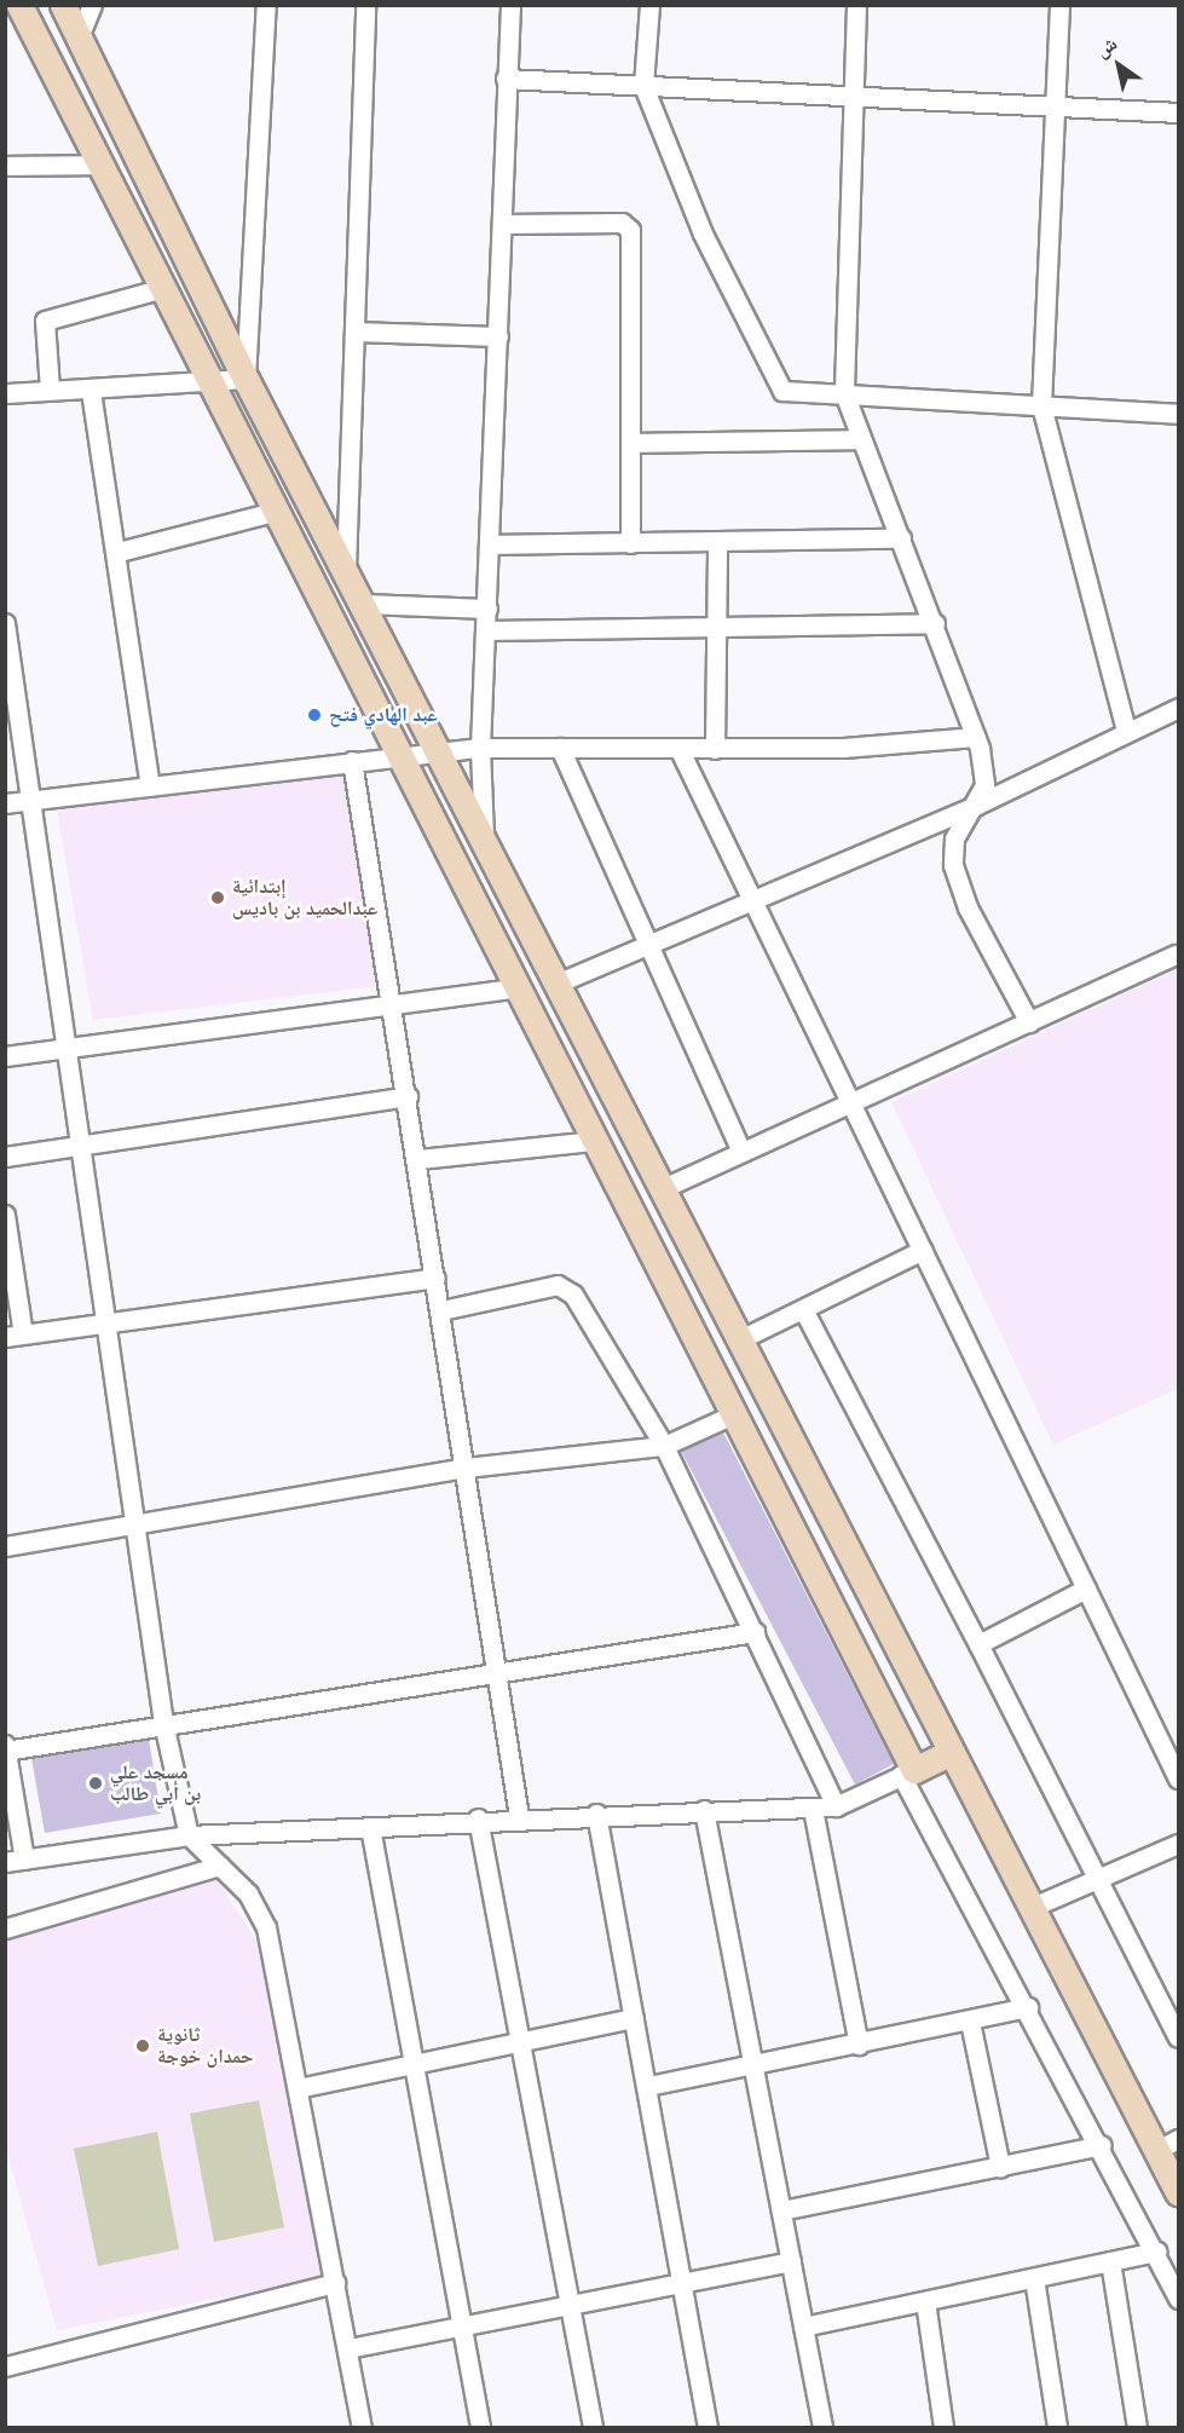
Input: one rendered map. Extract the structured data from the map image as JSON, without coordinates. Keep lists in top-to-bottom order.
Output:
{
  "places": [
    "عبد الهادي فتح",
    "إبتدائية عبدالحميد بن باديس",
    "مسجد علي بن أبي طالب",
    "ثانوية حمدان خوجة"
  ],
  "north": "top left"
}
